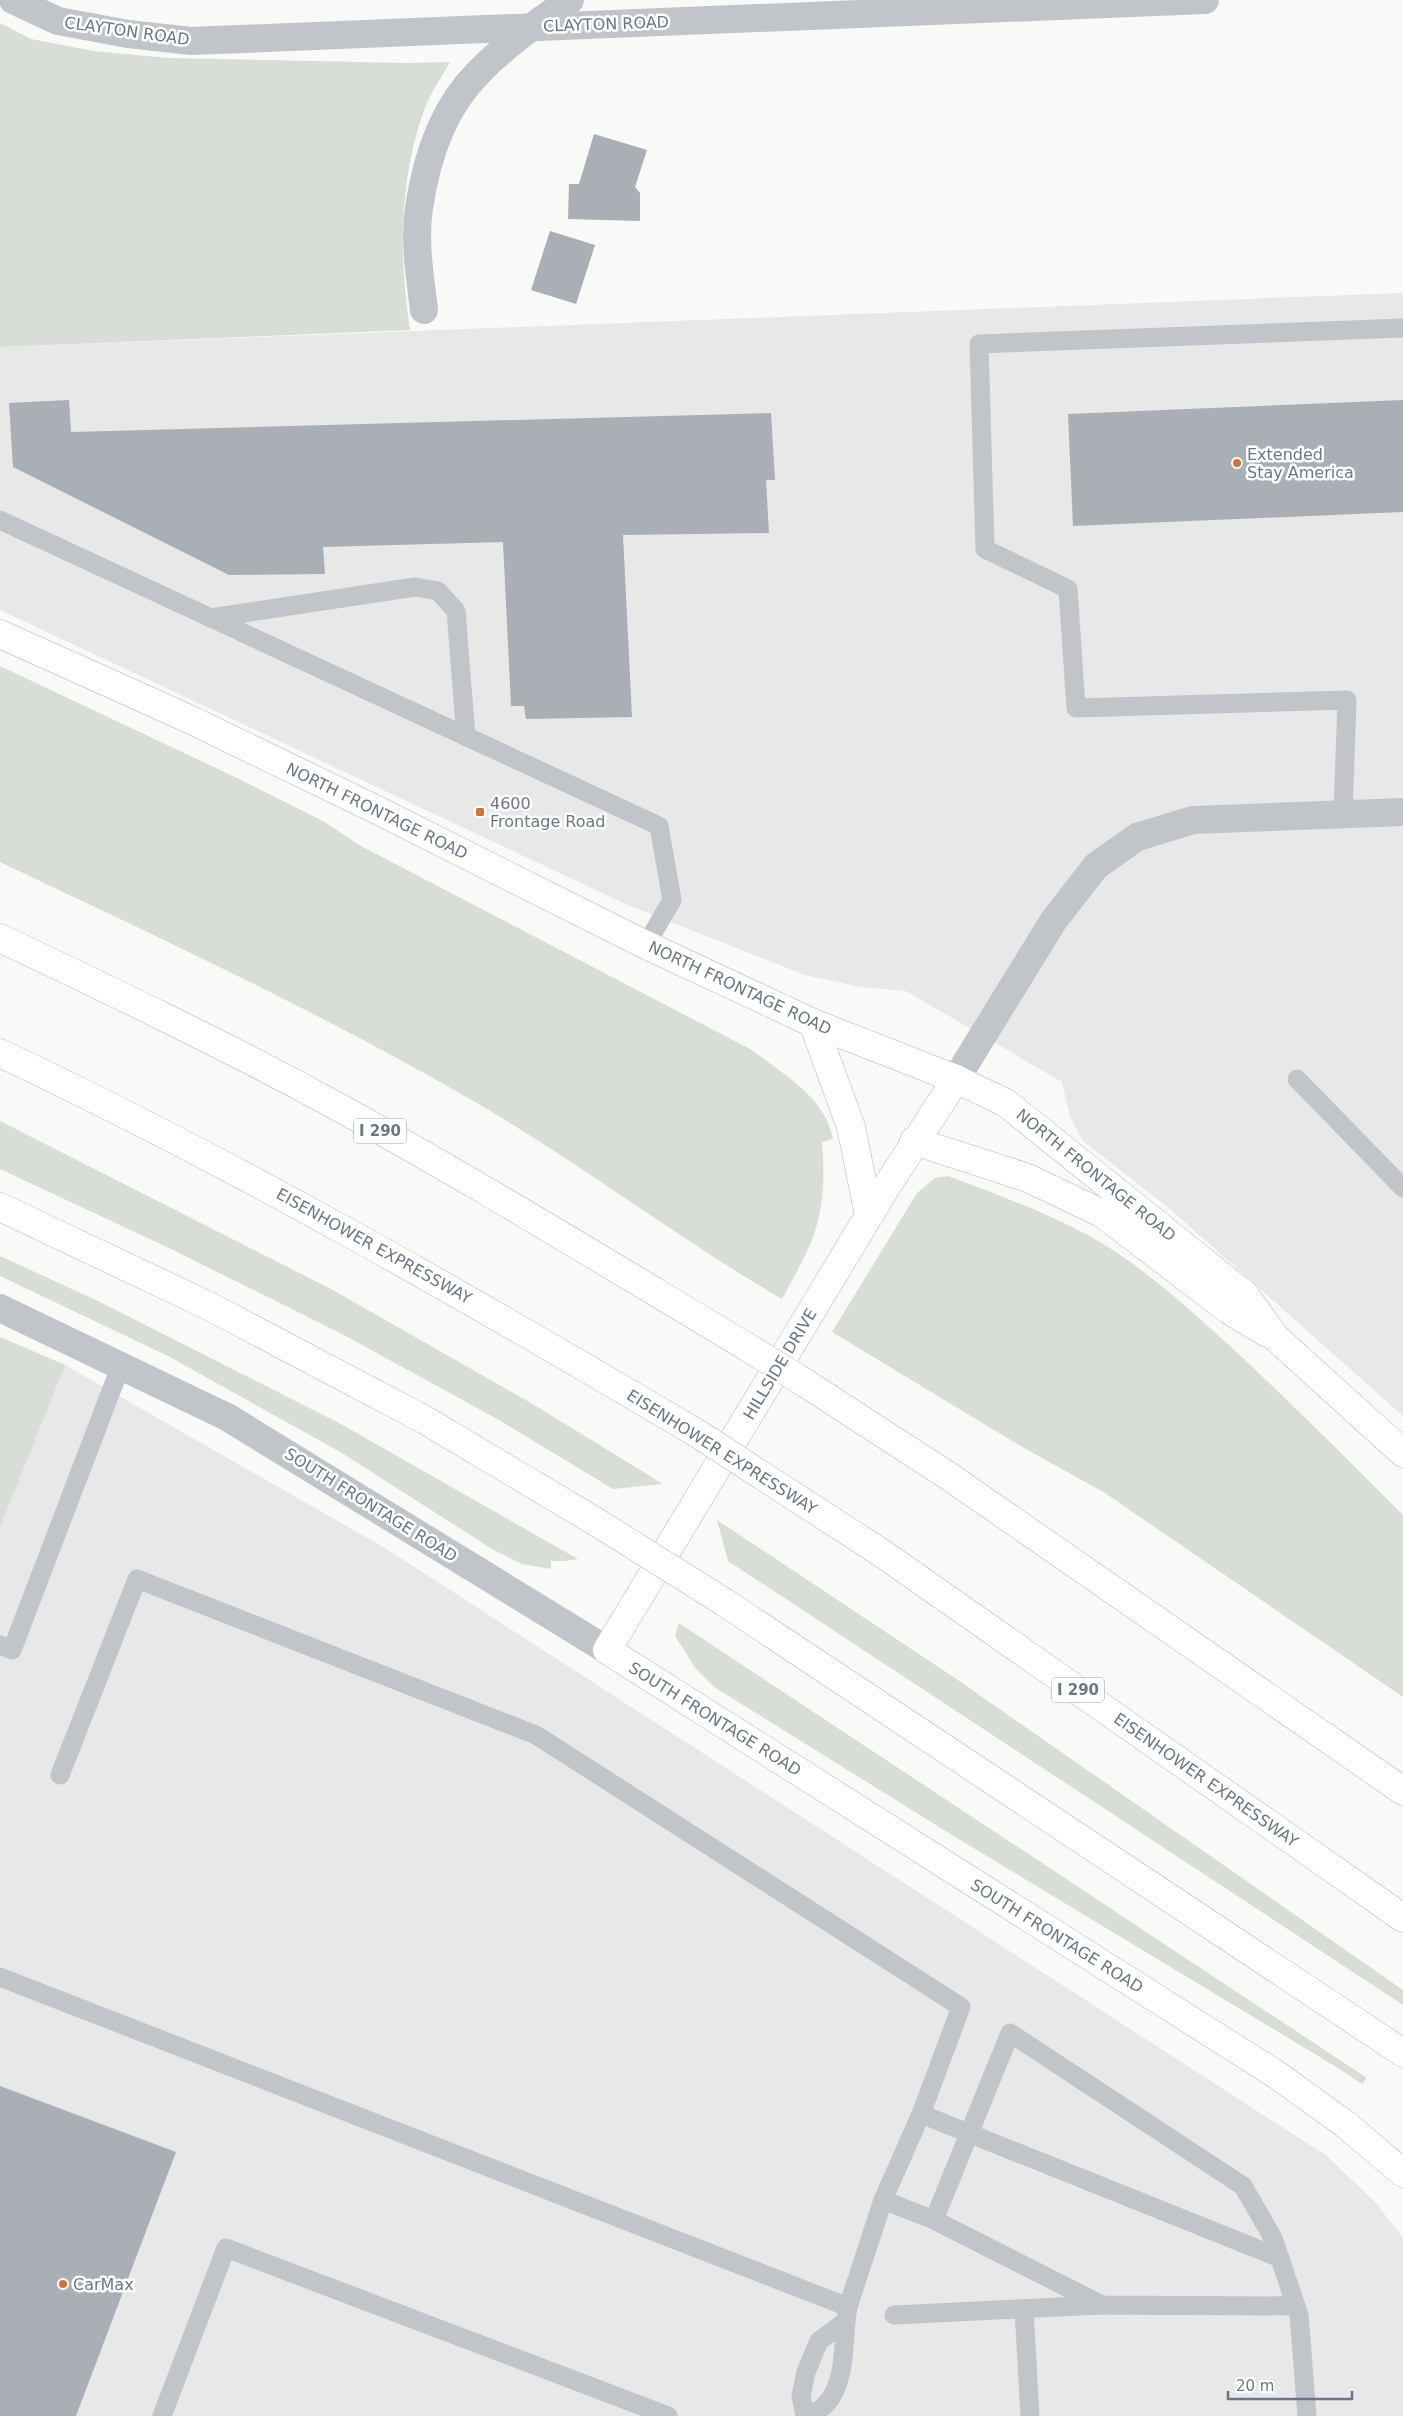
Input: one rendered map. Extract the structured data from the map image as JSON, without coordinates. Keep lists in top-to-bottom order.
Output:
{
  "streets": {
    "main road": [
      "NORTH FRONTAGE ROAD",
      "I 290",
      "EISENHOWER EXPRESSWAY",
      "HILLSIDE DRIVE",
      "SOUTH FRONTAGE ROAD"
    ],
    "street": ["CLAYTON ROAD"]
  },
  "crossings": [
    ["NORTH FRONTAGE ROAD", "HILLSIDE DRIVE"],
    ["HILLSIDE DRIVE", "SOUTH FRONTAGE ROAD"]
  ],
  "places": {
    "other": ["Extended Stay America", "CarMax"],
    "transit": ["4600 Frontage Road"]
  },
  "scale_bar": "20 m"
}
